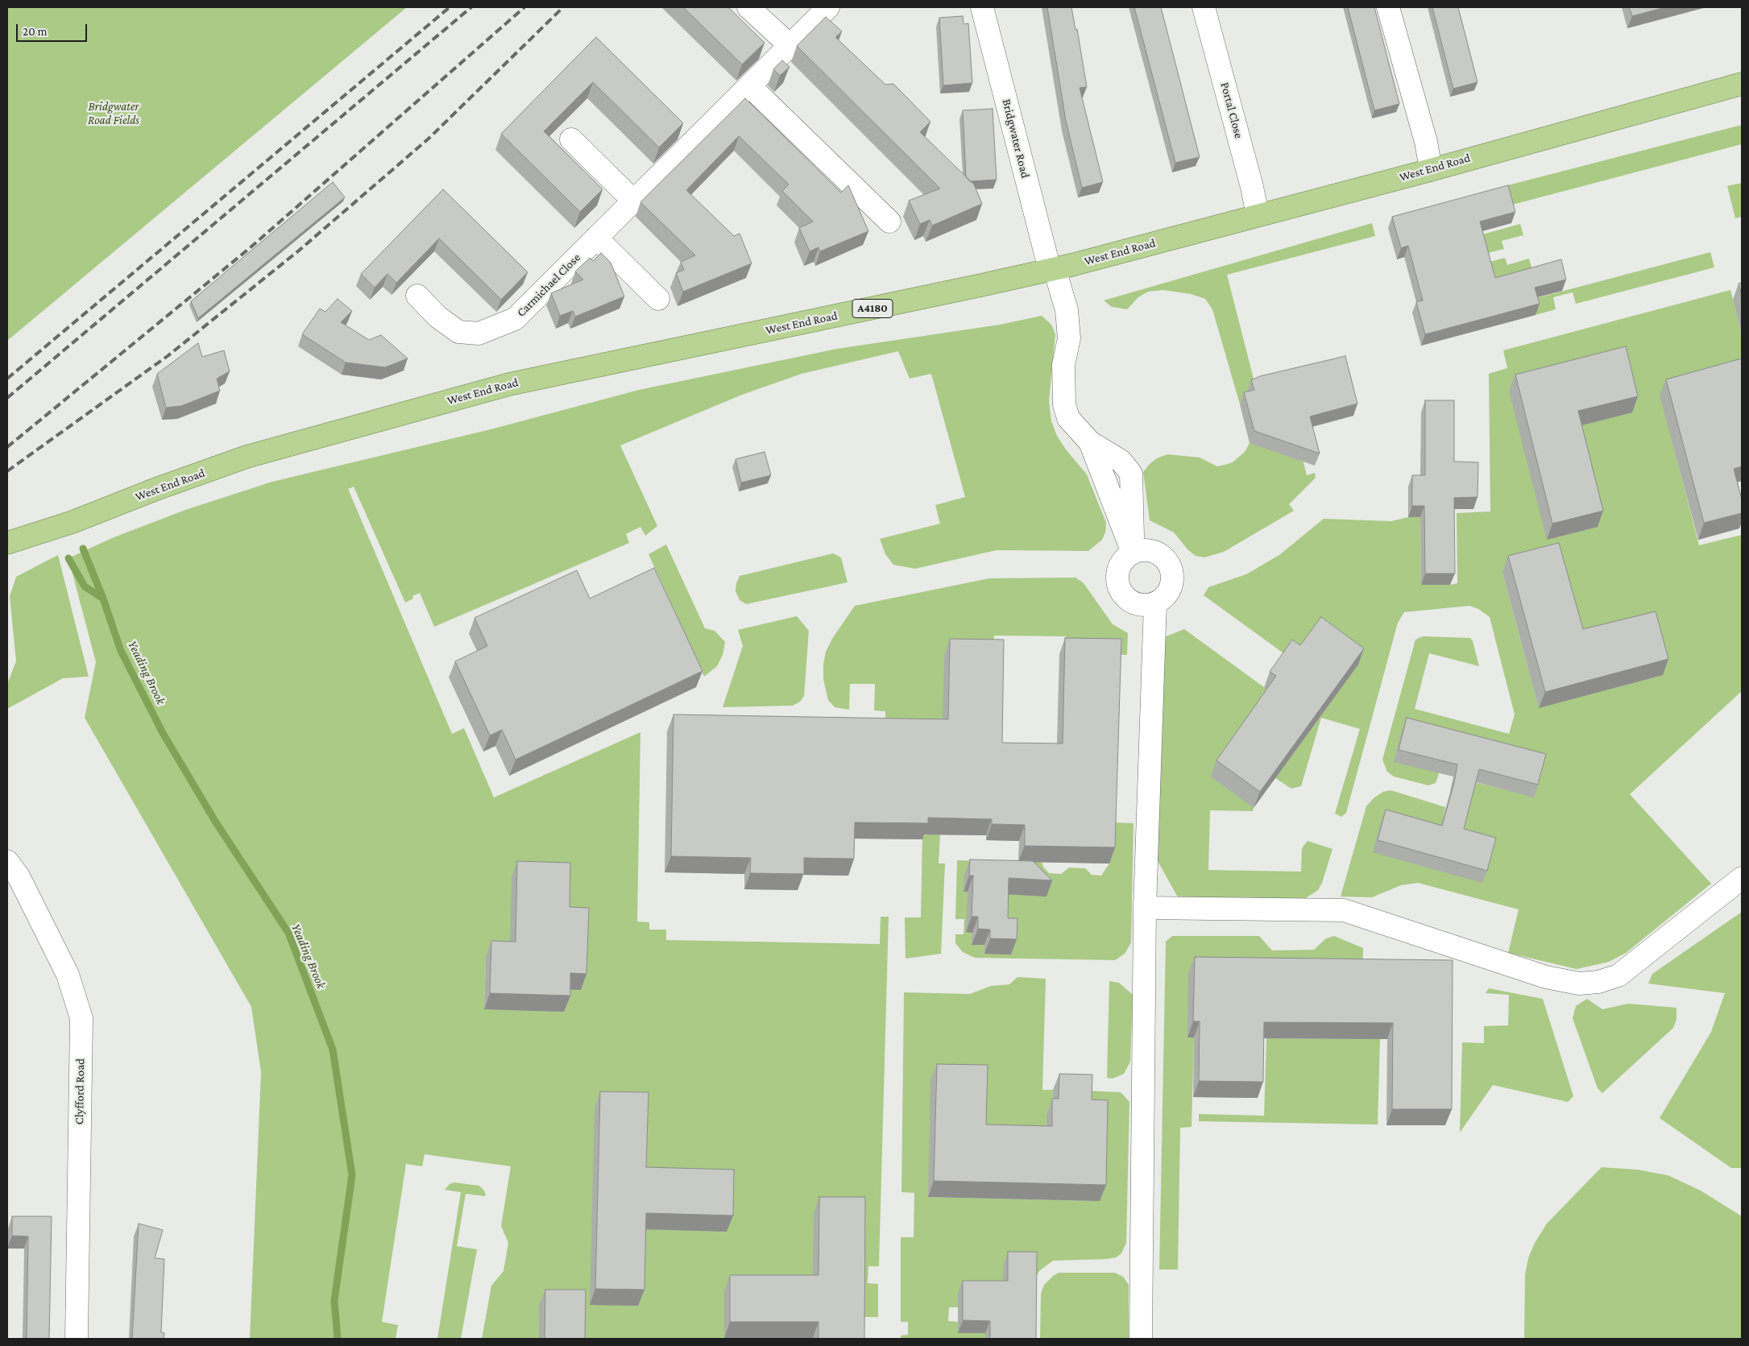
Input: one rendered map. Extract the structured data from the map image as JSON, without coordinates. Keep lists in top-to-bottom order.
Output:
{
  "streets": {
    "main road": ["West End Road", "A4180"],
    "street": [
      "Portal Close",
      "Bridgwater Road",
      "Carmichael Close",
      "Clyfford Road"
    ]
  },
  "crossings": [
    ["Portal Close", "West End Road"],
    ["Bridgwater Road", "West End Road"]
  ],
  "water": ["Yeading Brook"],
  "parks": ["Bridgwater Road Fields"],
  "scale_bar": "20 m"
}
